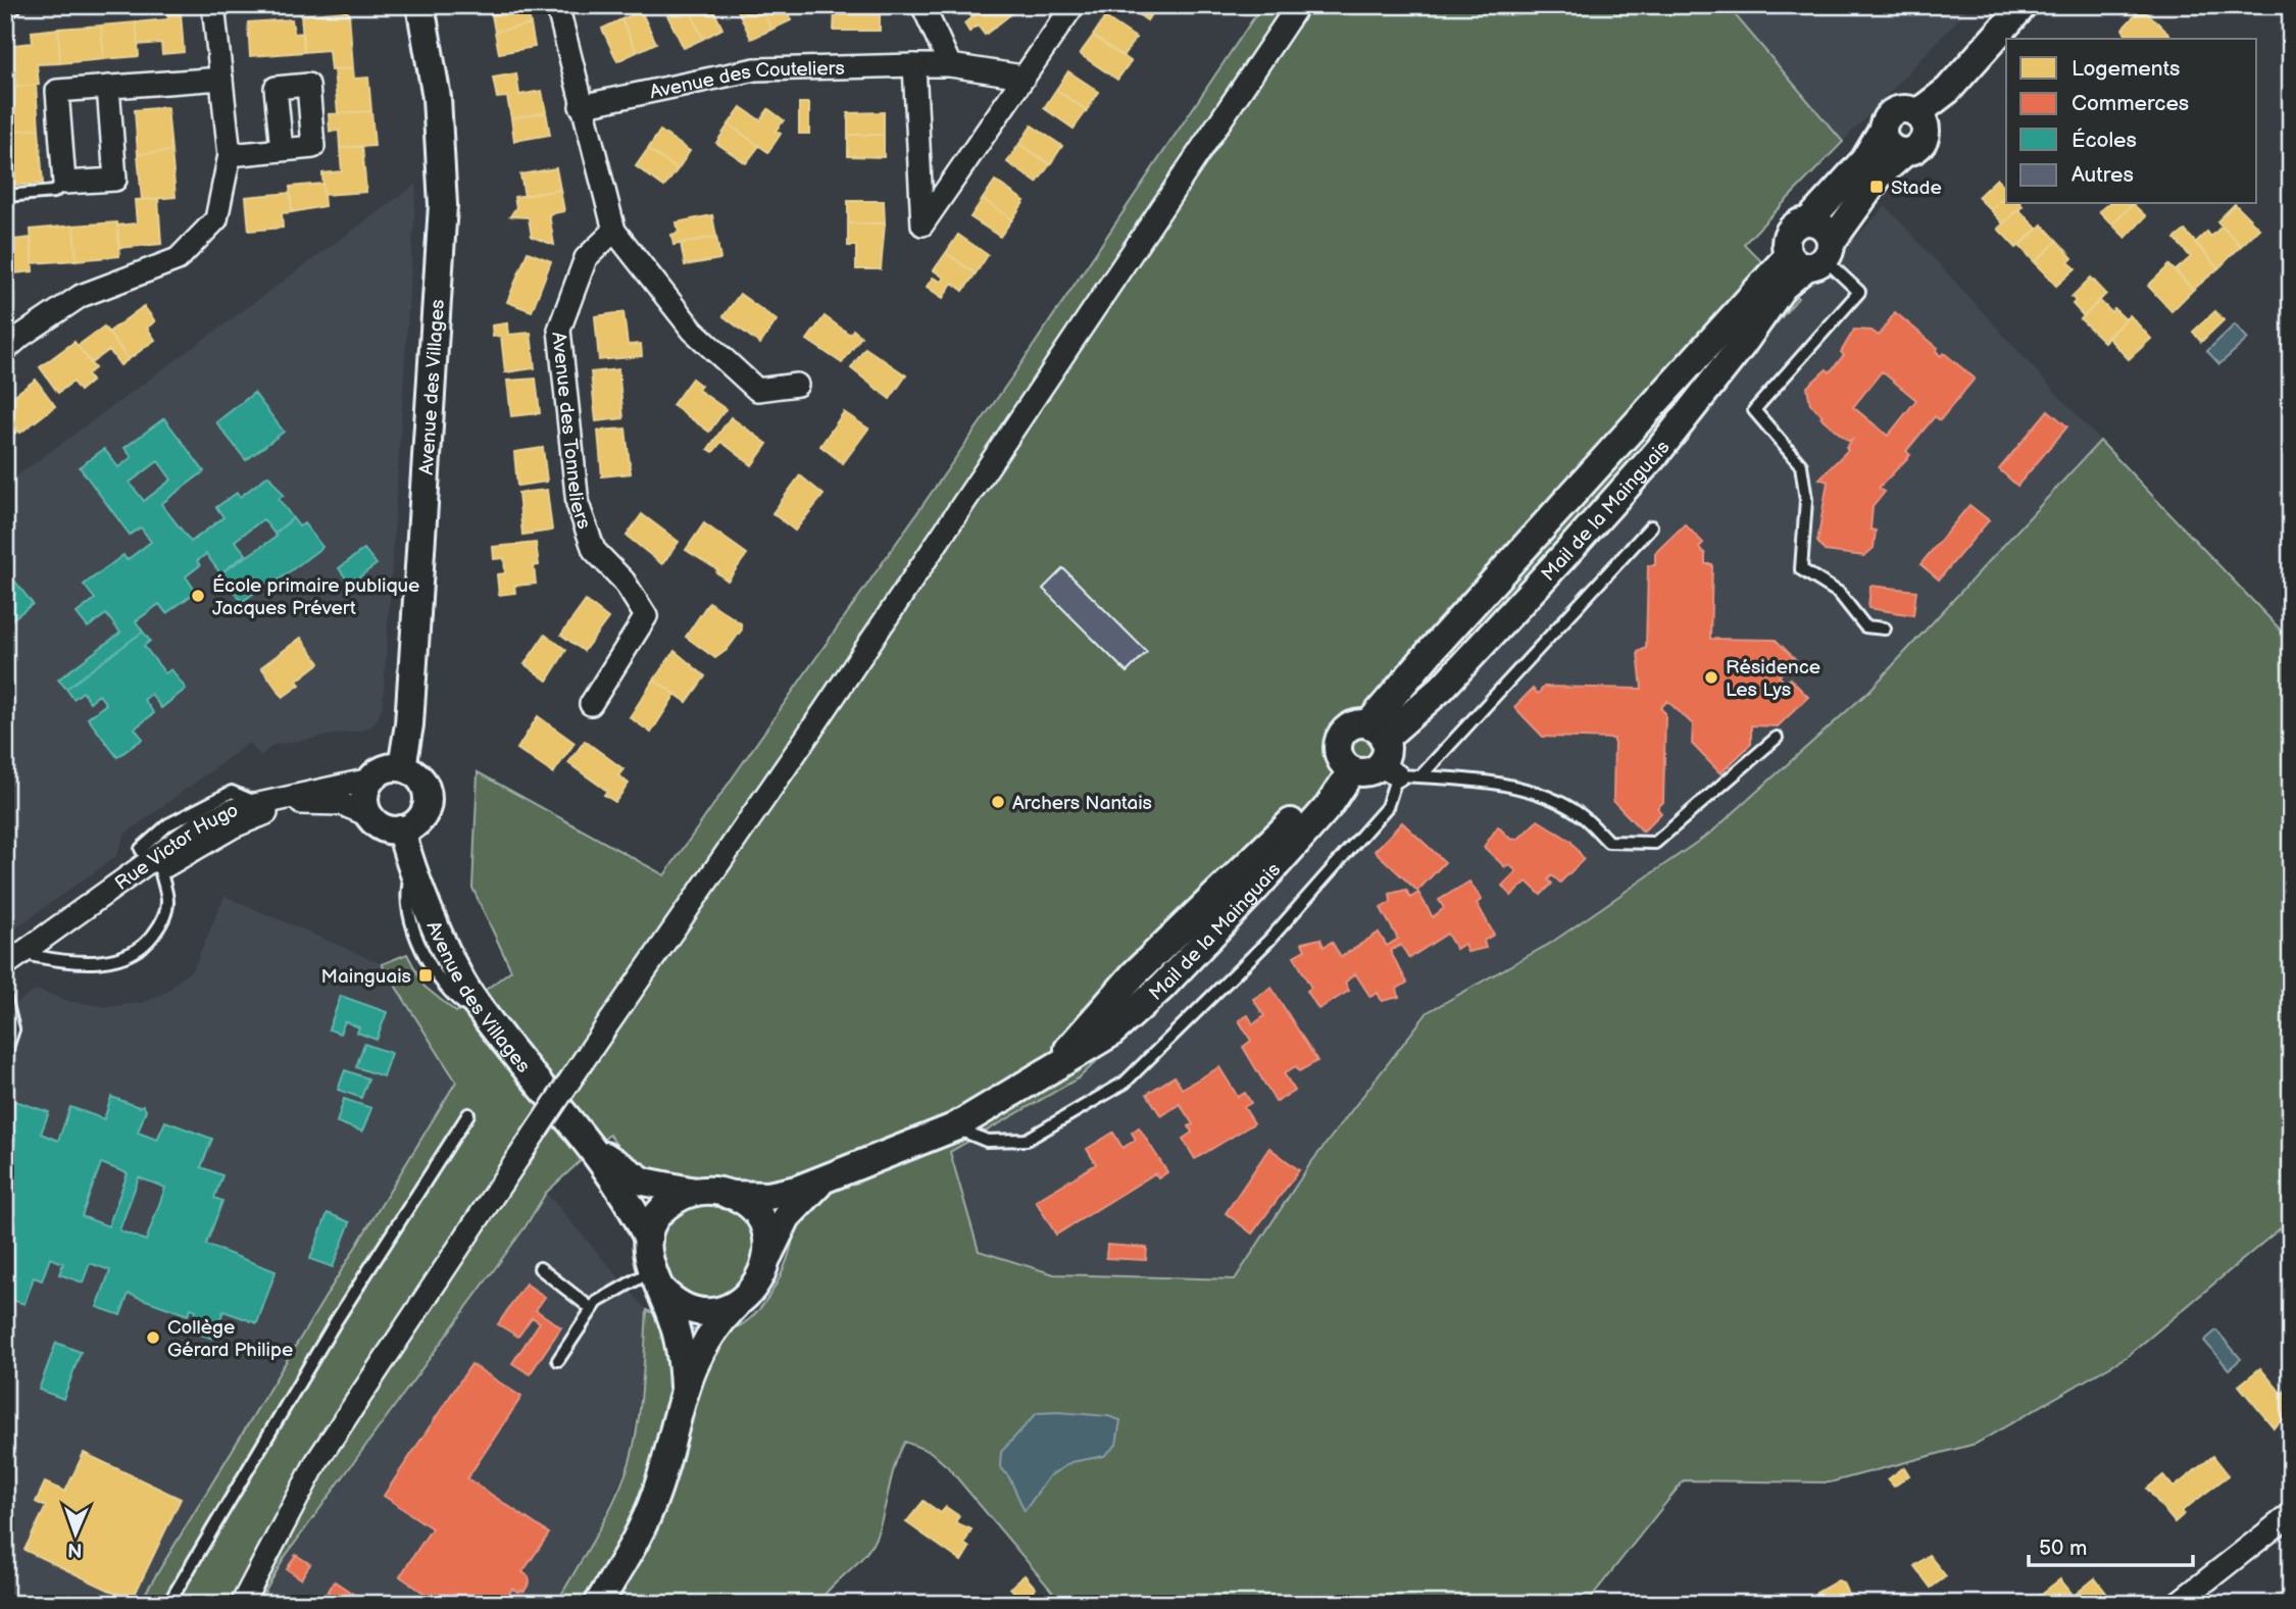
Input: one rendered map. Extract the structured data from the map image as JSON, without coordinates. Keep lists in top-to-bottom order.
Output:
{
  "streets": {
    "street": [
      "Avenue des Couteliers",
      "Avenue des Villages",
      "Avenue des Tonneliers",
      "Mail de la Mainguais",
      "Rue Victor Hugo"
    ]
  },
  "crossings": [
    ["Avenue des Villages", "Mail de la Mainguais"],
    ["Avenue des Villages", "Rue Victor Hugo"]
  ],
  "places": {
    "transit": ["Stade", "Mainguais"],
    "other": [
      "École primaire publique Jacques Prévert",
      "Résidence Les Lys",
      "Archers Nantais",
      "Collège Gérard Philipe"
    ]
  },
  "legend": [
    "Logements",
    "Commerces",
    "Écoles",
    "Autres"
  ],
  "scale_bar": "50 m",
  "north": "bottom"
}
